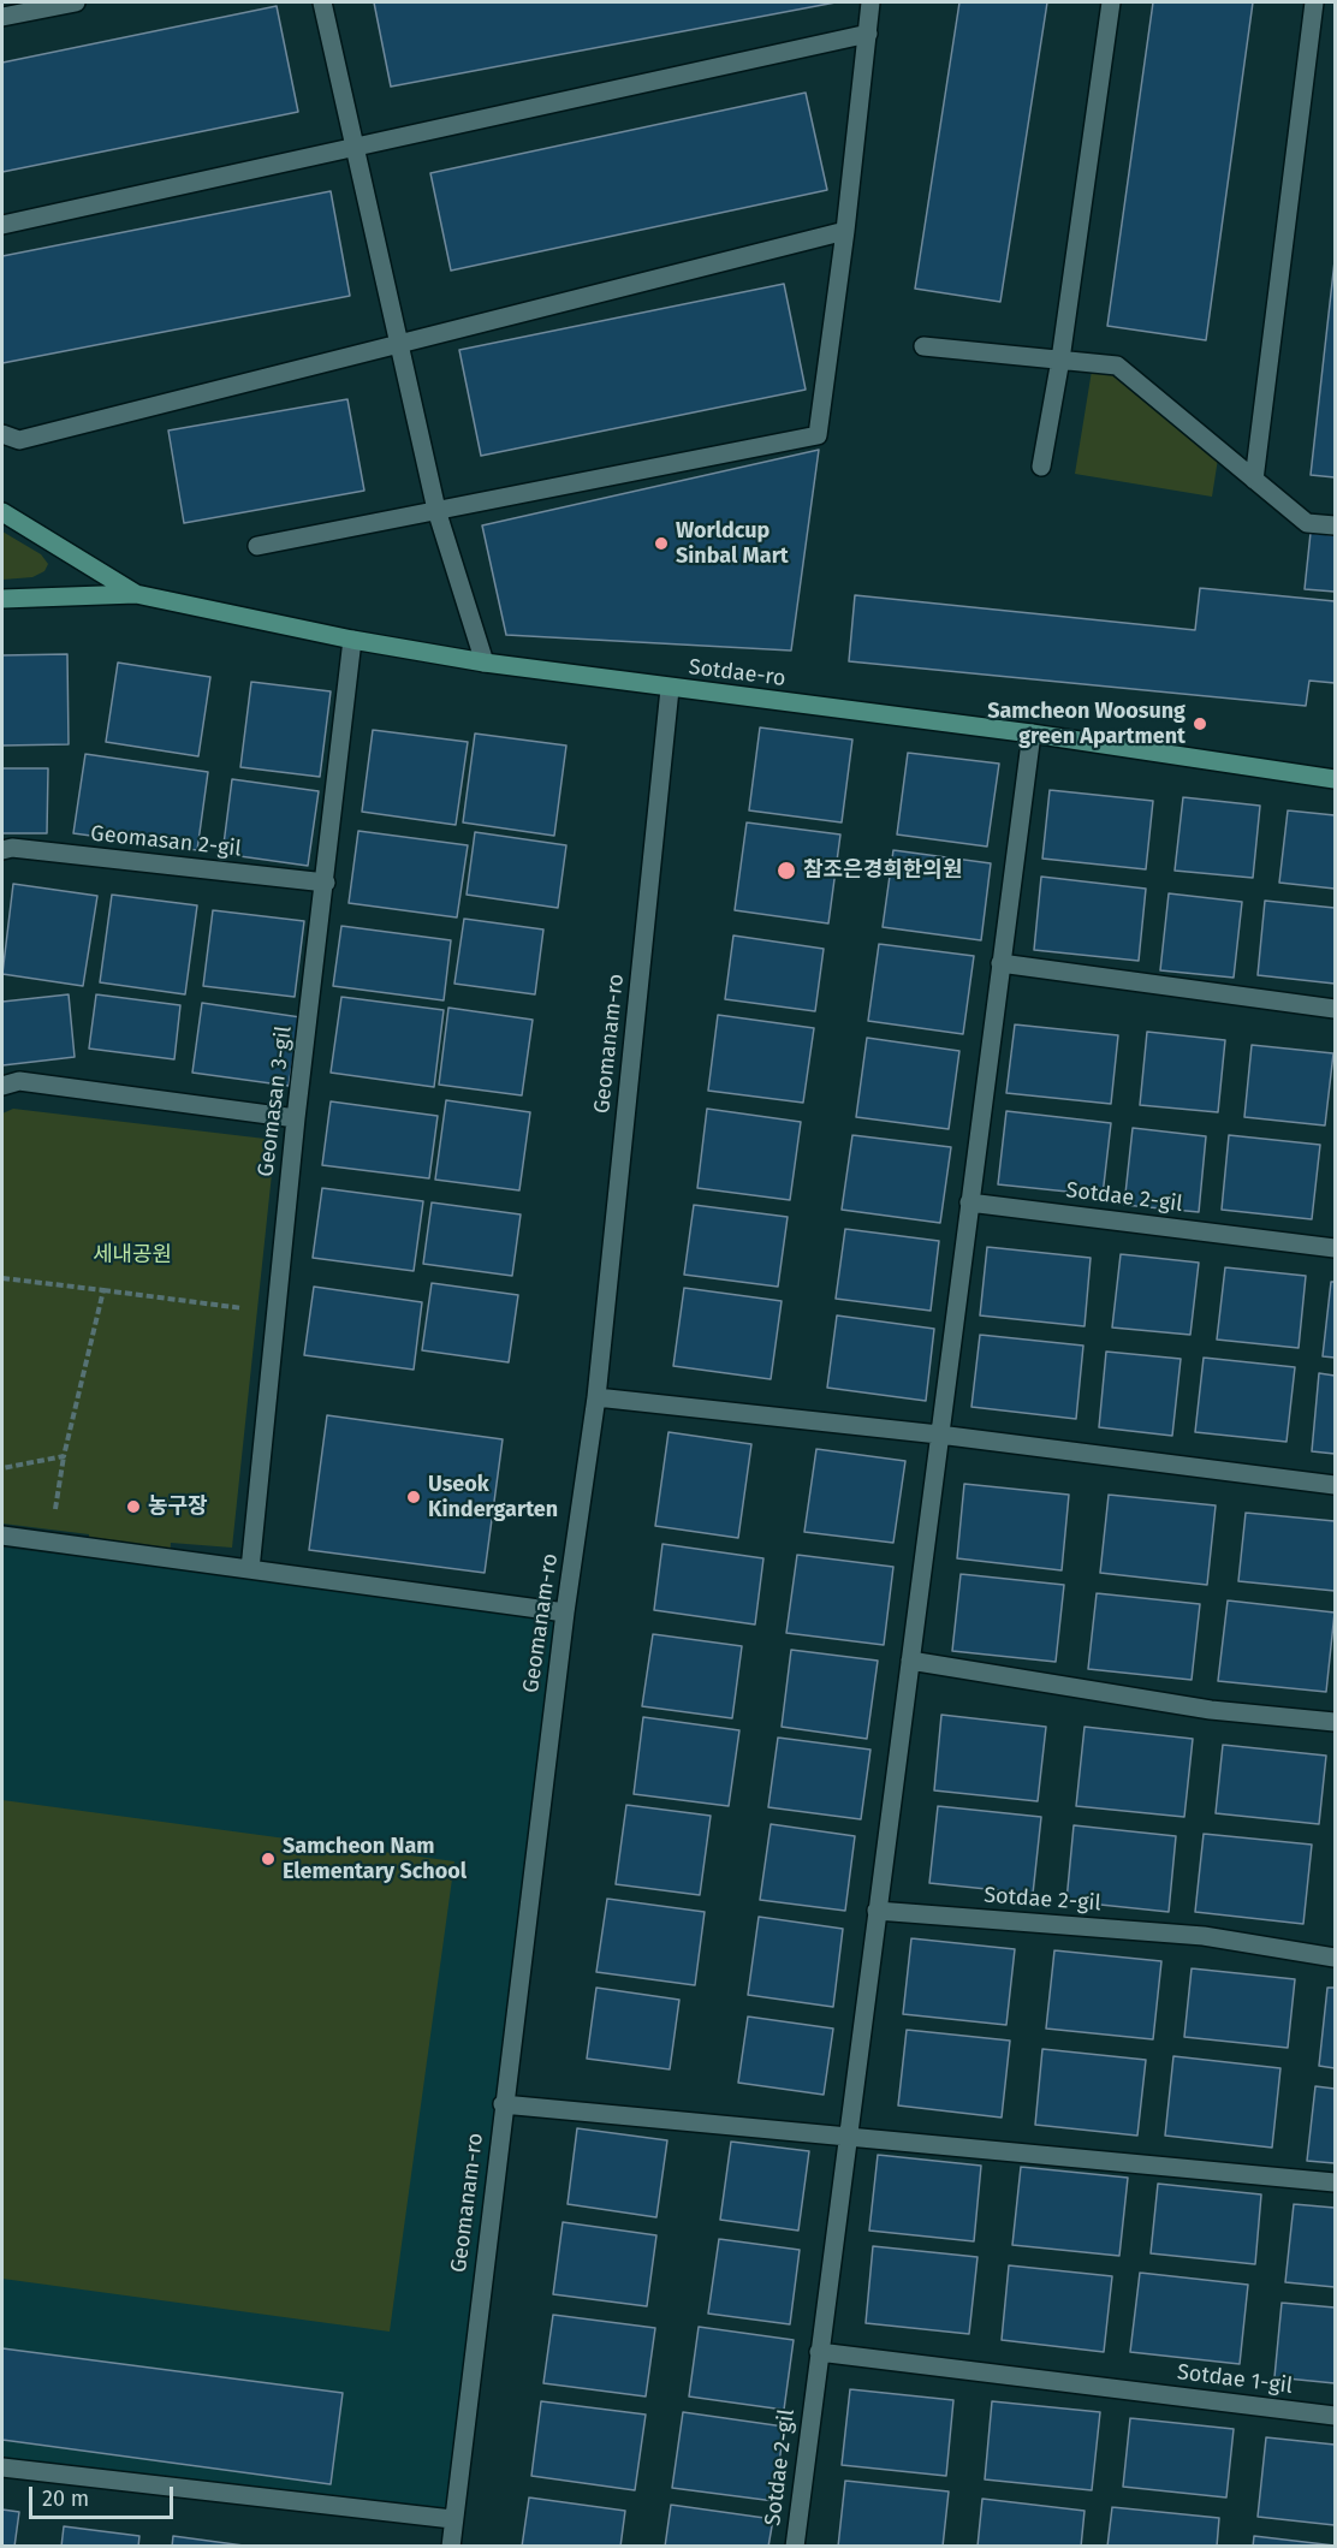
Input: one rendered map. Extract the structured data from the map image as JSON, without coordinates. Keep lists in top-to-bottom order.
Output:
{
  "streets": {
    "street": [
      "Sotdae-ro",
      "Geomasan 2-gil",
      "Geomanam-ro",
      "Geomasan 3-gil",
      "Sotdae 2-gil",
      "Sotdae 1-gil"
    ]
  },
  "crossings": [
    ["Sotdae-ro", "Geomanam-ro"],
    ["Sotdae-ro", "Geomasan 3-gil"],
    ["Sotdae-ro", "Sotdae 2-gil"],
    ["Geomasan 2-gil", "Geomasan 3-gil"],
    ["Sotdae 2-gil", "Sotdae 1-gil"]
  ],
  "parks": ["세내공원"],
  "places": [
    "Worldcup Sinbal Mart",
    "Samcheon Woosung green Apartment",
    "참조은경희한의원",
    "Useok Kindergarten",
    "농구장",
    "Samcheon Nam Elementary School"
  ],
  "scale_bar": "20 m"
}
